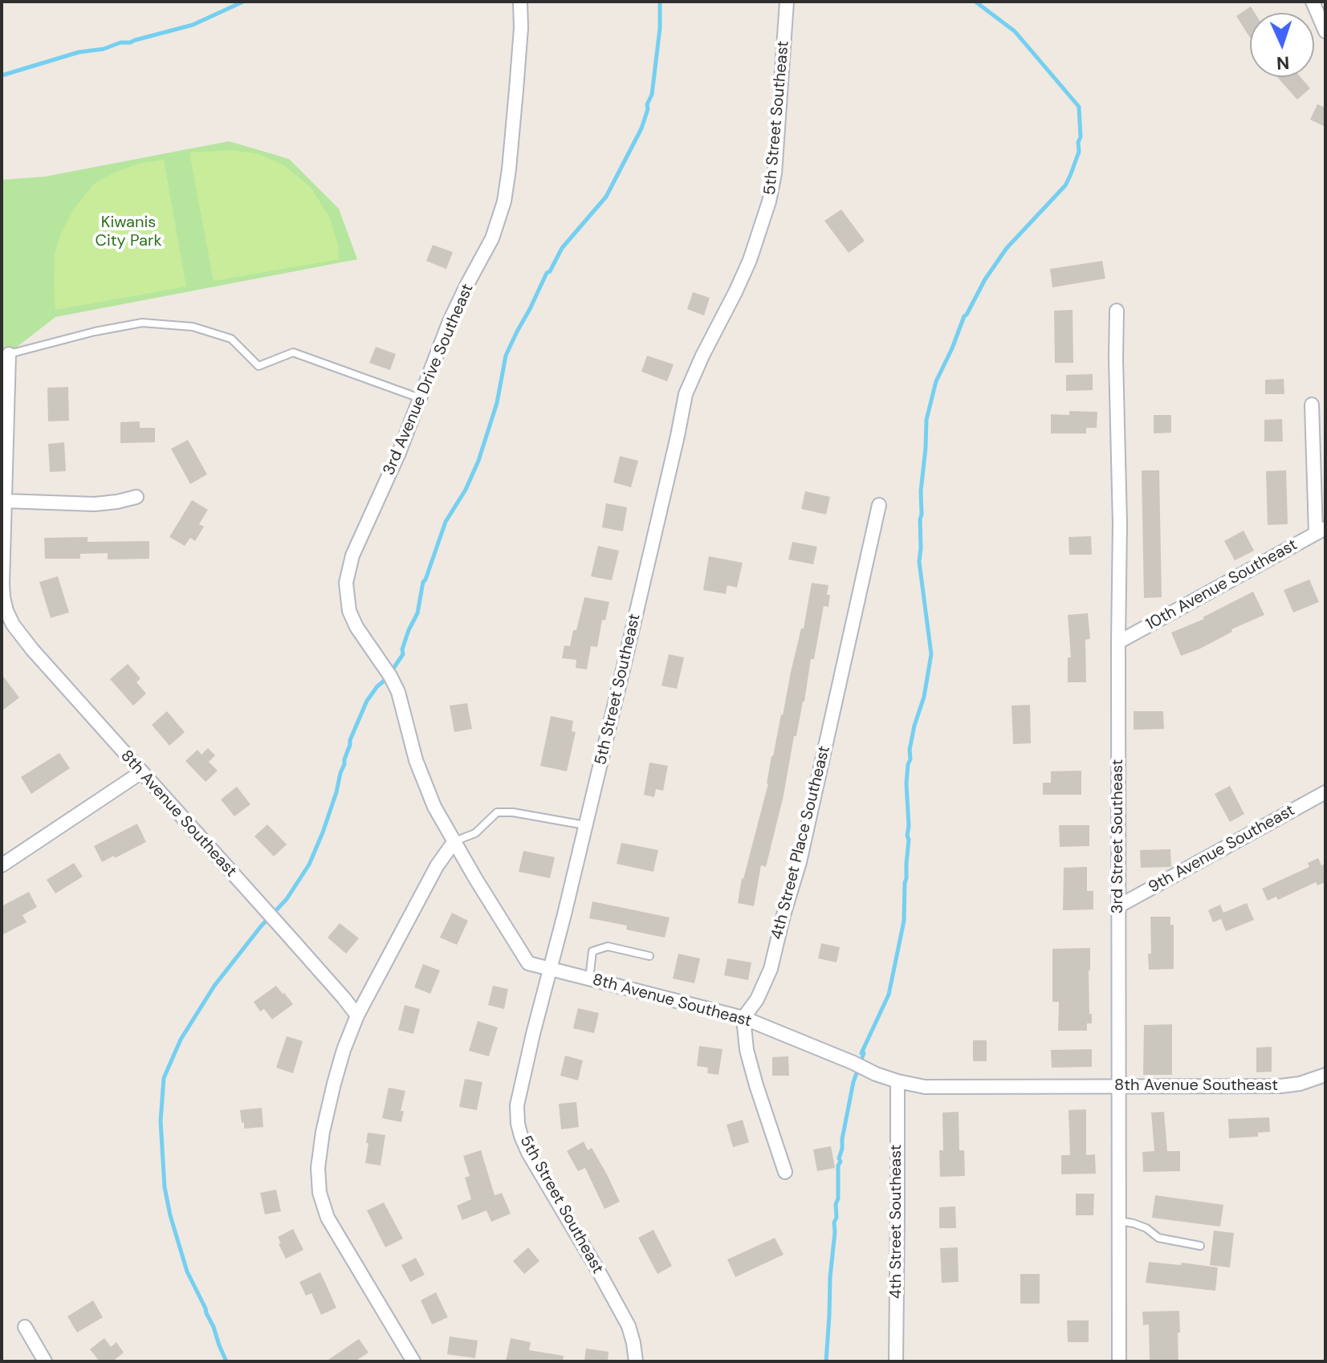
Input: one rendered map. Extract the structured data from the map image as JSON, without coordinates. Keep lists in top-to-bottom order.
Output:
{
  "streets": {
    "street": [
      "5th Street Southeast",
      "3rd Avenue Drive Southeast",
      "10th Avenue Southeast",
      "8th Avenue Southeast",
      "3rd Street Southeast",
      "4th Street Place Southeast",
      "9th Avenue Southeast",
      "4th Street Southeast"
    ]
  },
  "crossings": [
    ["5th Street Southeast", "8th Avenue Southeast"],
    ["3rd Avenue Drive Southeast", "8th Avenue Southeast"],
    ["10th Avenue Southeast", "3rd Street Southeast"],
    ["8th Avenue Southeast", "3rd Street Southeast"],
    ["8th Avenue Southeast", "4th Street Place Southeast"],
    ["8th Avenue Southeast", "4th Street Southeast"],
    ["3rd Street Southeast", "9th Avenue Southeast"]
  ],
  "parks": ["Kiwanis City Park"],
  "north": "bottom"
}
